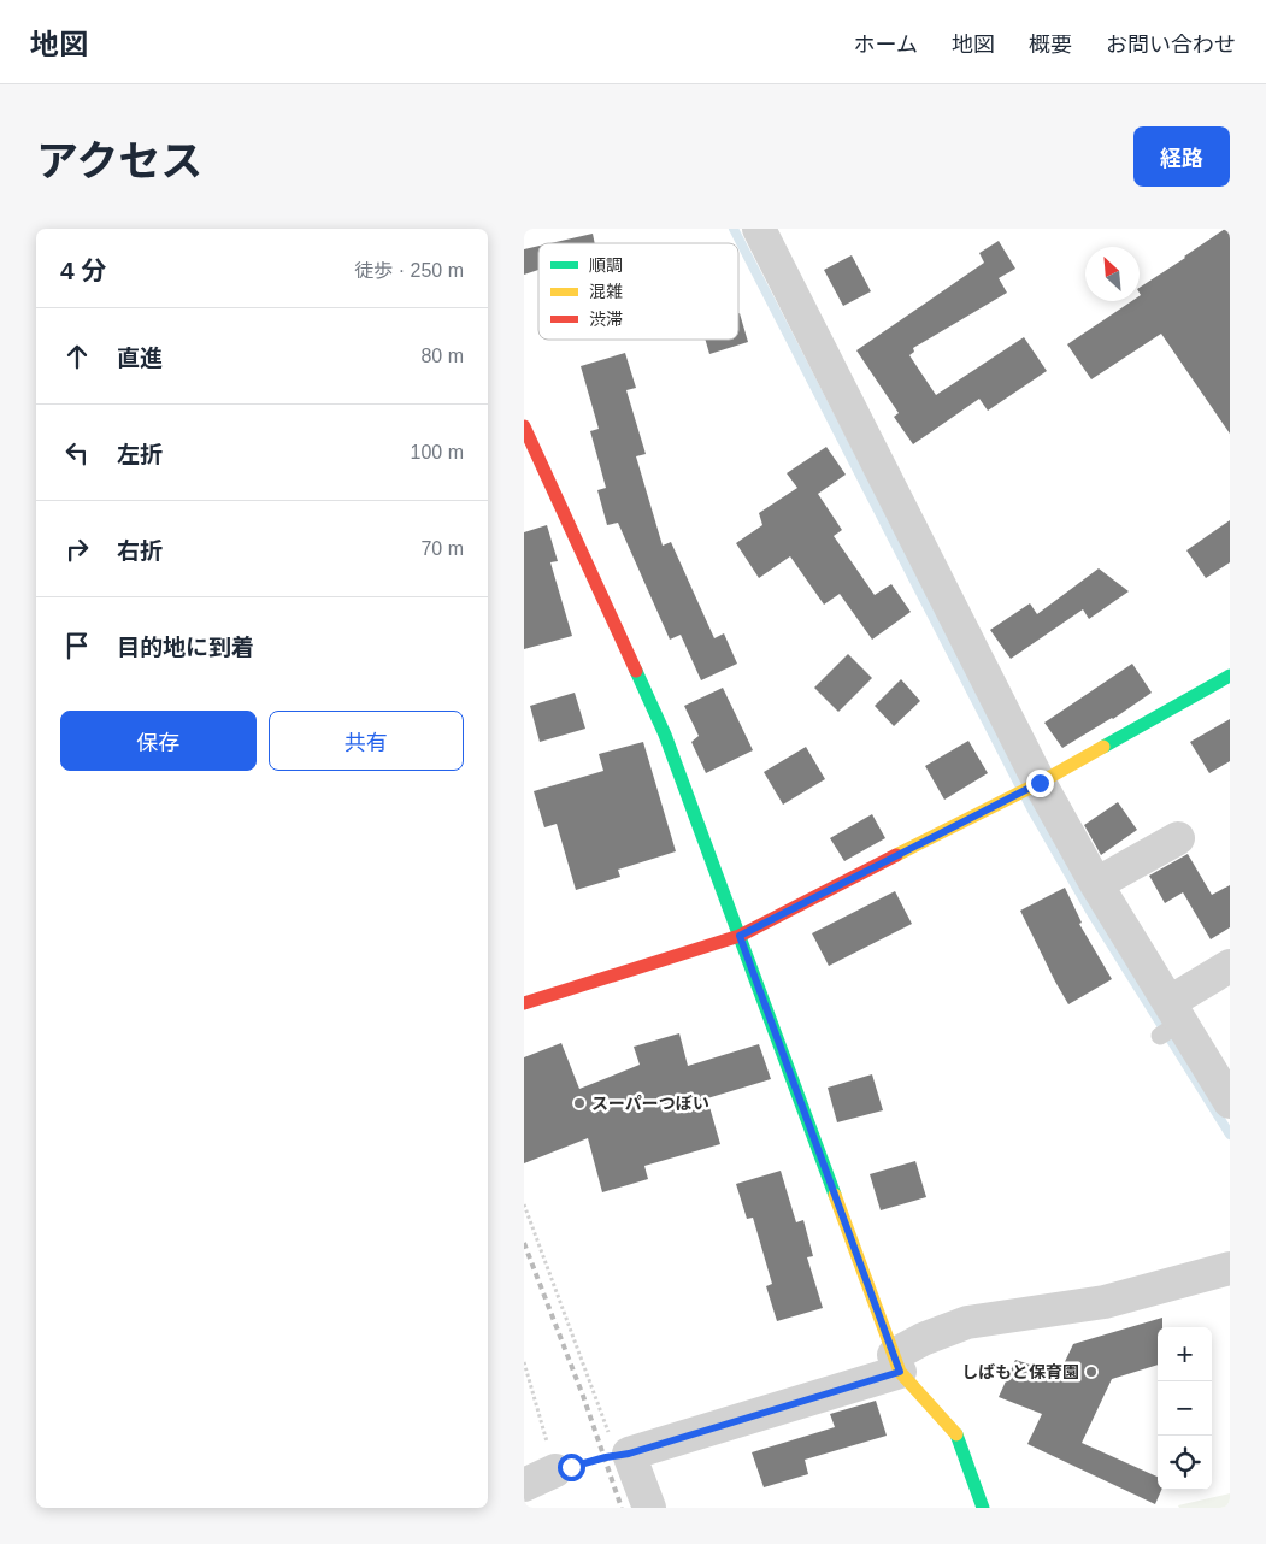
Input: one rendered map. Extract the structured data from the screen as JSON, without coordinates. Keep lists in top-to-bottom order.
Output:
{
  "places": ["スーパーつぼい", "しばもと保育園"],
  "legend": ["順調", "混雑", "渋滞"],
  "north": "top left",
  "page": {
    "header": "地図",
    "nav": [
      "ホーム",
      "地図",
      "概要",
      "お問い合わせ"
    ],
    "title": "アクセス",
    "buttons": [
      "経路",
      ["保存", "共有"]
    ],
    "heading": ["4 分", "徒歩 · 250 m"],
    "list": [
      ["直進", "80 m"],
      ["左折", "100 m"],
      ["右折", "70 m"],
      "目的地に到着"
    ],
    "map_buttons": ["+", "−"]
  }
}
